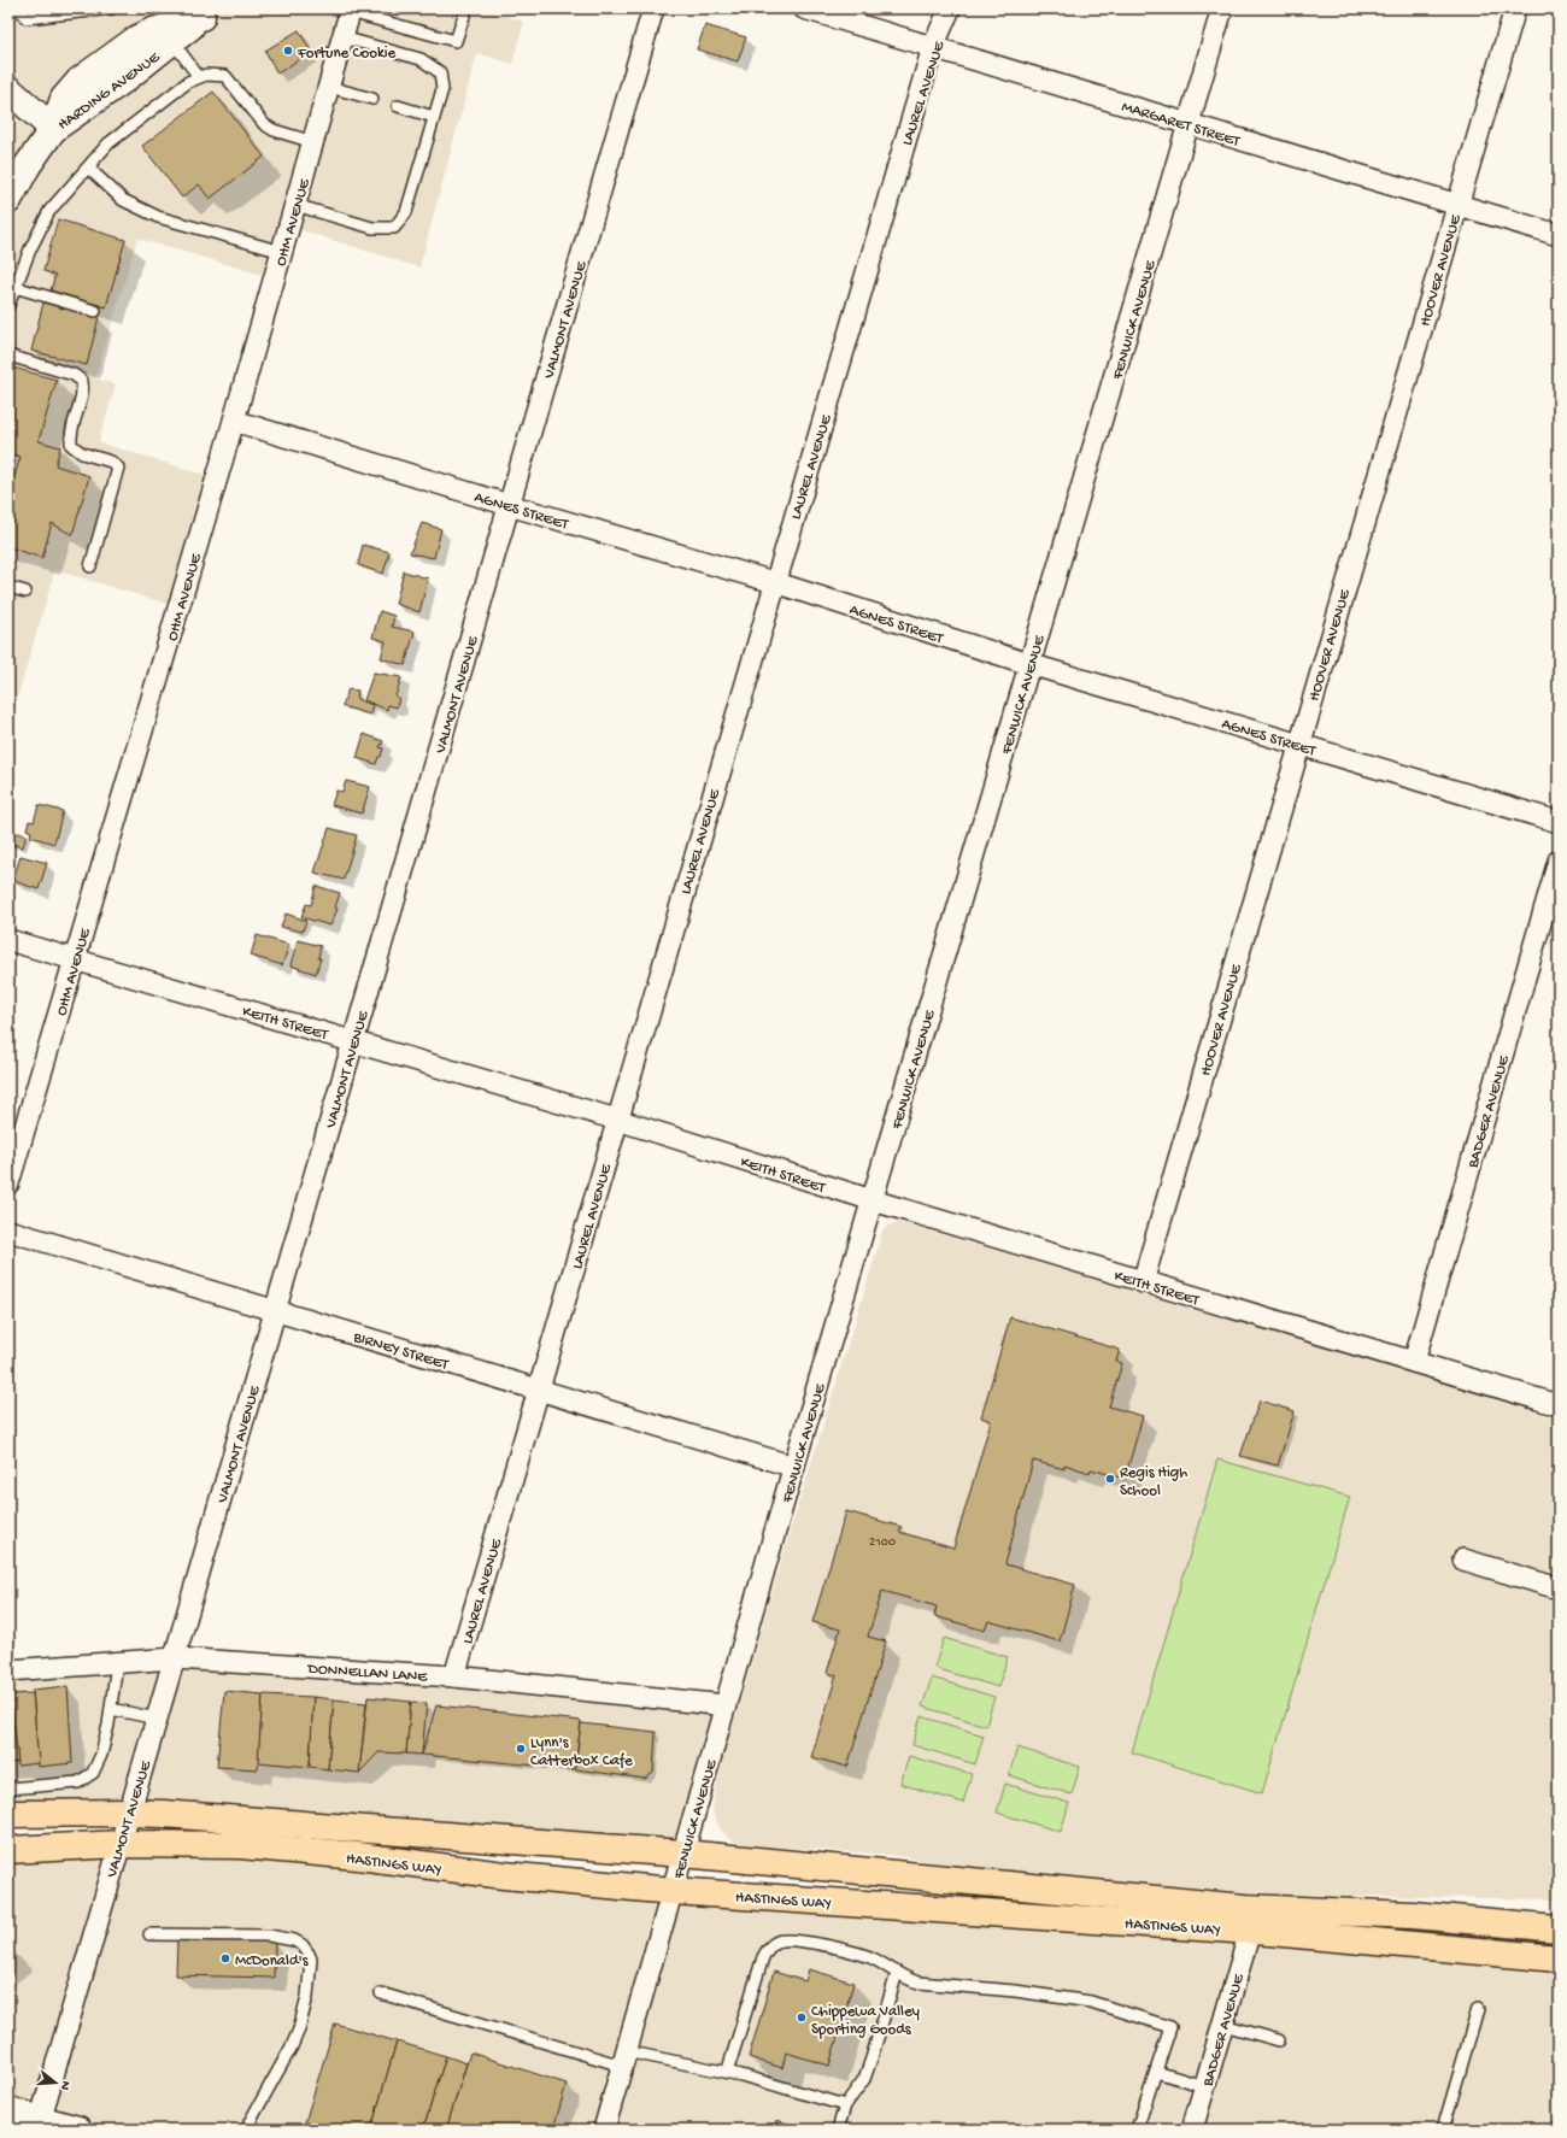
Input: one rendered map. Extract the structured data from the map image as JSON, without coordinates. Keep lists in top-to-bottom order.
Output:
{
  "streets": {
    "main road": ["HARDING AVENUE", "HASTINGS WAY"],
    "street": [
      "LAUREL AVENUE",
      "MARGARET STREET",
      "OHM AVENUE",
      "HOOVER AVENUE",
      "VALMONT AVENUE",
      "FENWICK AVENUE",
      "AGNES STREET",
      "KEITH STREET",
      "BADGER AVENUE",
      "BIRNEY STREET",
      "DONNELLAN LANE"
    ]
  },
  "crossings": [
    ["LAUREL AVENUE", "MARGARET STREET"],
    ["LAUREL AVENUE", "AGNES STREET"],
    ["LAUREL AVENUE", "KEITH STREET"],
    ["LAUREL AVENUE", "BIRNEY STREET"],
    ["LAUREL AVENUE", "DONNELLAN LANE"],
    ["MARGARET STREET", "HOOVER AVENUE"],
    ["MARGARET STREET", "FENWICK AVENUE"],
    ["OHM AVENUE", "AGNES STREET"],
    ["OHM AVENUE", "KEITH STREET"],
    ["HOOVER AVENUE", "AGNES STREET"],
    ["HOOVER AVENUE", "KEITH STREET"],
    ["VALMONT AVENUE", "AGNES STREET"],
    ["VALMONT AVENUE", "KEITH STREET"],
    ["VALMONT AVENUE", "BIRNEY STREET"],
    ["VALMONT AVENUE", "DONNELLAN LANE"],
    ["VALMONT AVENUE", "HASTINGS WAY"],
    ["FENWICK AVENUE", "AGNES STREET"],
    ["FENWICK AVENUE", "KEITH STREET"],
    ["FENWICK AVENUE", "BIRNEY STREET"],
    ["FENWICK AVENUE", "DONNELLAN LANE"],
    ["FENWICK AVENUE", "HASTINGS WAY"],
    ["KEITH STREET", "BADGER AVENUE"],
    ["BADGER AVENUE", "HASTINGS WAY"]
  ],
  "places": [
    "Fortune Cookie",
    "Regis High School",
    "Lynn's Catterbox Cafe",
    "McDonald's",
    "Chippewa Valley Sporting Goods"
  ],
  "house_numbers": ["2100"],
  "north": "right"
}
